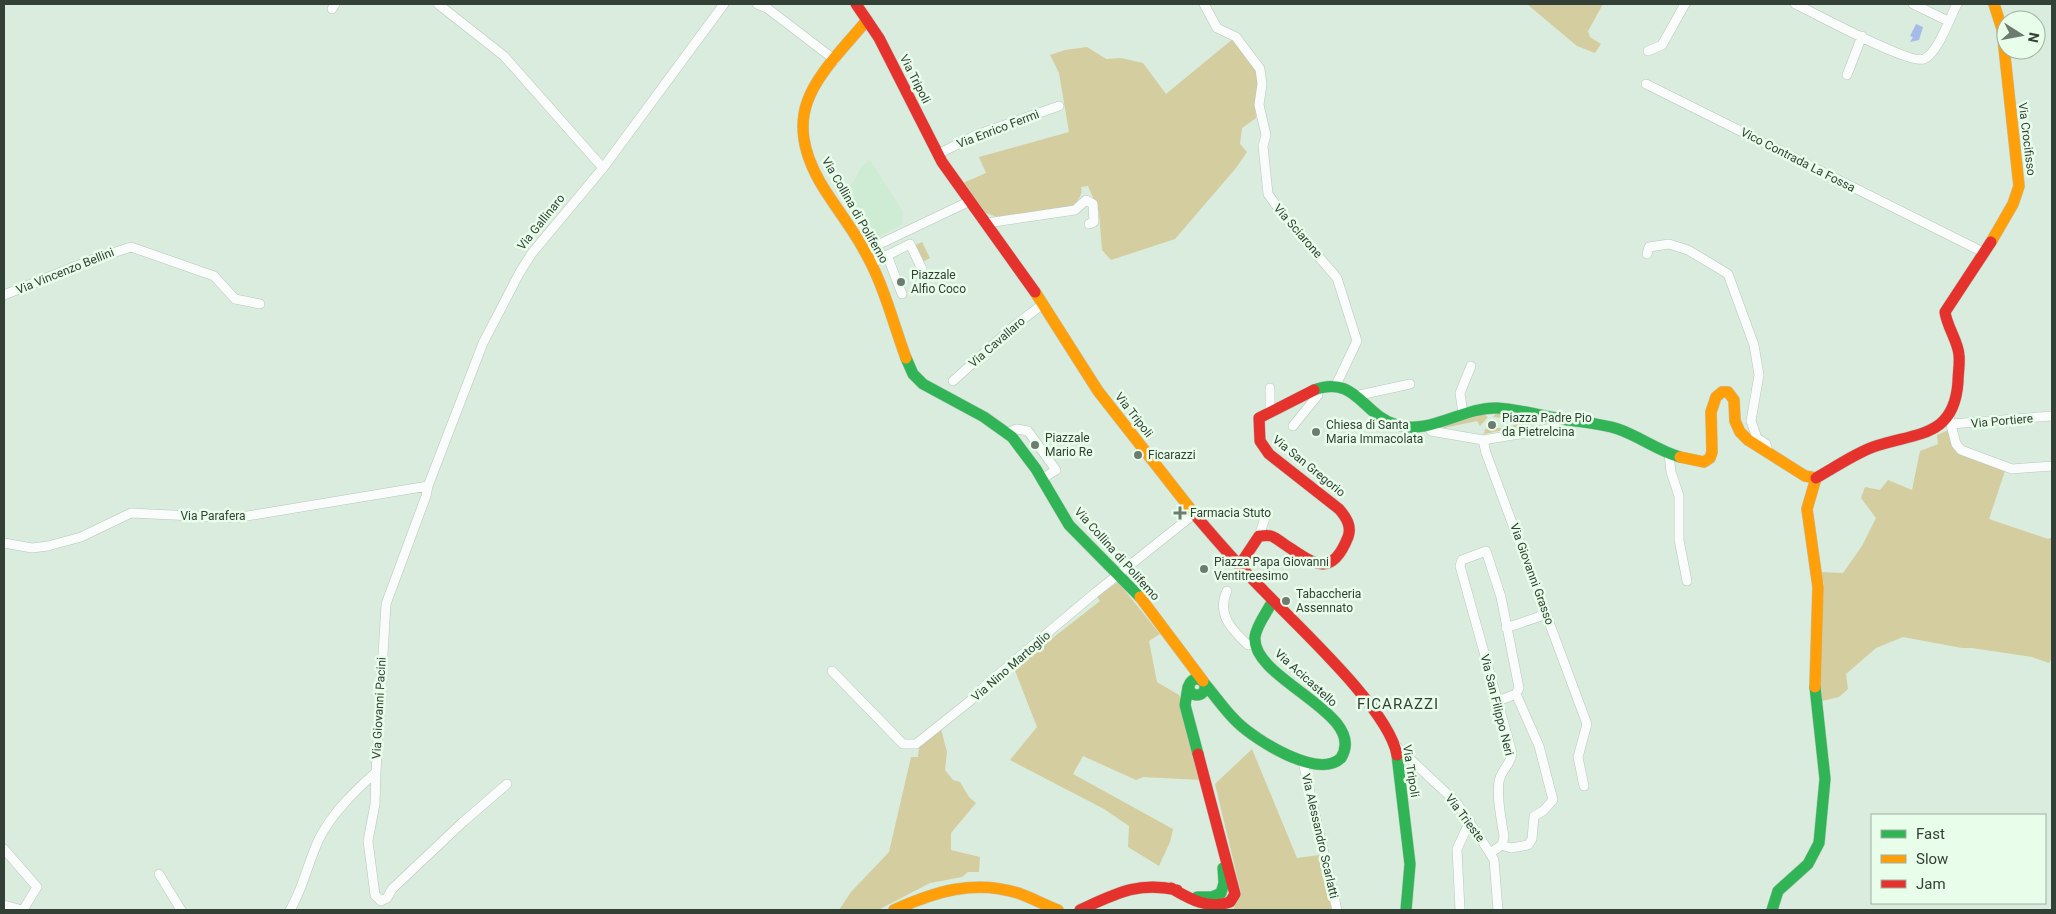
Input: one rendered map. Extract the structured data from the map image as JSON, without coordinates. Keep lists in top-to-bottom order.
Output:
{
  "streets": {
    "street": [
      "Via Tripoli",
      "Via Enrico Fermi",
      "Via Crocifisso",
      "Vico Contrada La Fossa",
      "Via Collina di Polifemo",
      "Via Gallinaro",
      "Via Sciarone",
      "Via Vincenzo Bellini",
      "Via Cavallaro",
      "Via Portiere",
      "Via San Gregorio",
      "Via Parafera",
      "Via Giovanni Grasso",
      "Via Nino Martoglio",
      "Via Acicastello",
      "Via San Filippo Neri",
      "Via Giovanni Pacini",
      "Via Trieste",
      "Via Alessandro Scarlatti"
    ]
  },
  "crossings": [
    ["Via Tripoli", "Via Enrico Fermi"],
    ["Via Tripoli", "Via Cavallaro"],
    ["Via Tripoli", "Via Nino Martoglio"],
    ["Via Tripoli", "Via Trieste"],
    ["Via Crocifisso", "Vico Contrada La Fossa"],
    ["Via Crocifisso", "Via Portiere"],
    ["Via Collina di Polifemo", "Via Nino Martoglio"],
    ["Via Collina di Polifemo", "Via Acicastello"],
    ["Via Gallinaro", "Via Parafera"],
    ["Via Gallinaro", "Via Giovanni Pacini"],
    ["Via Parafera", "Via Giovanni Pacini"],
    ["Via Acicastello", "Via Alessandro Scarlatti"]
  ],
  "districts": ["FICARAZZI"],
  "places": {
    "other": [
      "Piazzale Alfio Coco",
      "Piazza Padre Pio da Pietrelcina",
      "Chiesa di Santa Maria Immacolata",
      "Piazzale Mario Re",
      "Ficarazzi",
      "Piazza Papa Giovanni Ventitreesimo",
      "Tabaccheria Assennato"
    ],
    "health": ["Farmacia Stuto"]
  },
  "legend": ["Fast", "Slow", "Jam"],
  "north": "right"
}
